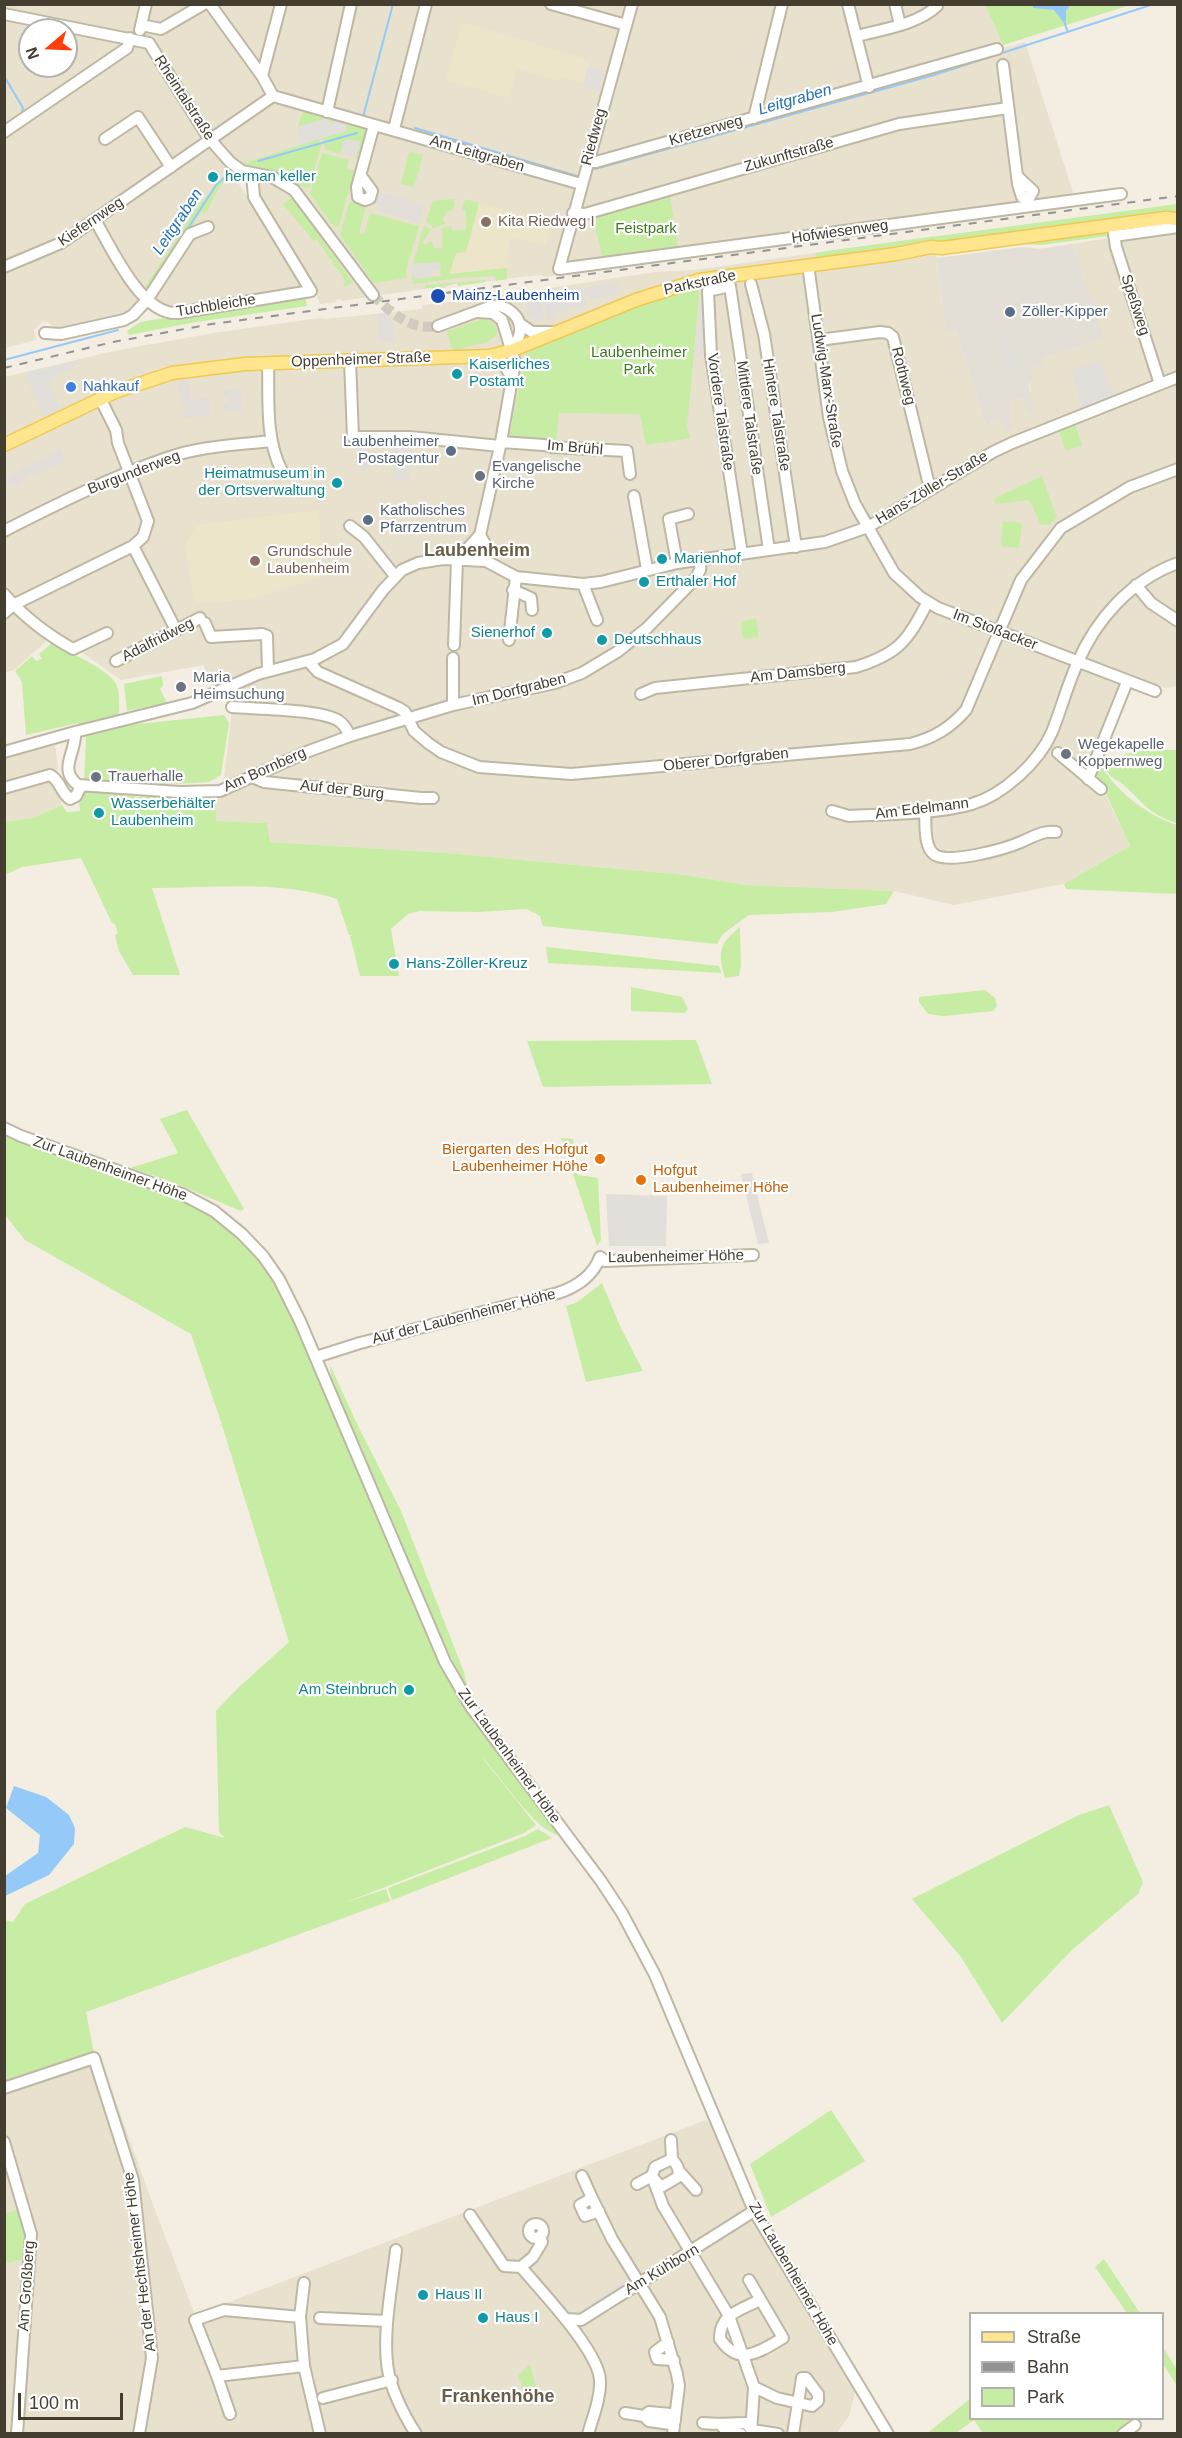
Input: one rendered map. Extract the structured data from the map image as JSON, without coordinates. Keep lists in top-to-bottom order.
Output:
{
  "streets": {
    "main road": ["Parkstraße", "Oppenheimer Straße"],
    "street": [
      "Rheintalstraße",
      "Kretzerweg",
      "Riedweg",
      "Am Leitgraben",
      "Zukunftstraße",
      "Kiefernweg",
      "Hofwiesenweg",
      "Speßweg",
      "Tuchbleiche",
      "Rothweg",
      "Ludwig-Marx-Straße",
      "Vordere Talstraße",
      "Hintere Talstraße",
      "Mittlere Talstraße",
      "Im Brühl",
      "Burgunderweg",
      "Hans-Zöller-Straße",
      "Im Stoßacker",
      "Adalfridweg",
      "Am Damsberg",
      "Im Dorfgraben",
      "Oberer Dorfgraben",
      "Am Bornberg",
      "Auf der Burg",
      "Am Edelmann",
      "Zur Laubenheimer Höhe",
      "Laubenheimer Höhe",
      "Auf der Laubenheimer Höhe",
      "An der Hechtsheimer Höhe",
      "Am Kühborn",
      "Am Großberg"
    ]
  },
  "crossings": [
    ["Rheintalstraße", "Kiefernweg"],
    ["Rheintalstraße", "Tuchbleiche"],
    ["Kretzerweg", "Riedweg"],
    ["Riedweg", "Am Leitgraben"],
    ["Riedweg", "Zukunftstraße"],
    ["Riedweg", "Hofwiesenweg"],
    ["Kiefernweg", "Tuchbleiche"],
    ["Parkstraße", "Speßweg"],
    ["Parkstraße", "Oppenheimer Straße"],
    ["Parkstraße", "Ludwig-Marx-Straße"],
    ["Speßweg", "Hans-Zöller-Straße"],
    ["Rothweg", "Ludwig-Marx-Straße"],
    ["Rothweg", "Hans-Zöller-Straße"],
    ["Ludwig-Marx-Straße", "Hans-Zöller-Straße"],
    ["Ludwig-Marx-Straße", "Im Stoßacker"],
    ["Vordere Talstraße", "Mittlere Talstraße"],
    ["Vordere Talstraße", "Hans-Zöller-Straße"],
    ["Hintere Talstraße", "Hans-Zöller-Straße"],
    ["Mittlere Talstraße", "Hans-Zöller-Straße"],
    ["Hans-Zöller-Straße", "Im Stoßacker"],
    ["Hans-Zöller-Straße", "Im Dorfgraben"],
    ["Im Stoßacker", "Am Damsberg"],
    ["Im Stoßacker", "Oberer Dorfgraben"],
    ["Im Stoßacker", "Am Edelmann"],
    ["Im Dorfgraben", "Oberer Dorfgraben"],
    ["Im Dorfgraben", "Am Bornberg"],
    ["Oberer Dorfgraben", "Am Bornberg"],
    ["Am Bornberg", "Auf der Burg"],
    ["Zur Laubenheimer Höhe", "Auf der Laubenheimer Höhe"],
    ["Zur Laubenheimer Höhe", "Am Kühborn"],
    ["Laubenheimer Höhe", "Auf der Laubenheimer Höhe"]
  ],
  "districts": ["Laubenheim", "Frankenhöhe"],
  "water": ["Leitgraben"],
  "parks": ["Feistpark", "Laubenheimer Park"],
  "places": [
    "herman keller",
    "Kita Riedweg I",
    "Mainz-Laubenheim",
    "Zöller-Kipper",
    "Kaiserliches Postamt",
    "Nahkauf",
    "Laubenheimer Postagentur",
    "Evangelische Kirche",
    "Heimatmuseum in der Ortsverwaltung",
    "Katholisches Pfarrzentrum",
    "Marienhof",
    "Grundschule Laubenheim",
    "Erthaler Hof",
    "Sienerhof",
    "Deutschhaus",
    "Maria Heimsuchung",
    "Wegekapelle Koppernweg",
    "Trauerhalle",
    "Wasserbehälter Laubenheim",
    "Hans-Zöller-Kreuz",
    "Biergarten des Hofgut Laubenheimer Höhe",
    "Hofgut Laubenheimer Höhe",
    "Am Steinbruch",
    "Haus II",
    "Haus I"
  ],
  "legend": ["Straße", "Bahn", "Park"],
  "scale_bar": "100 m",
  "north": "left"
}
